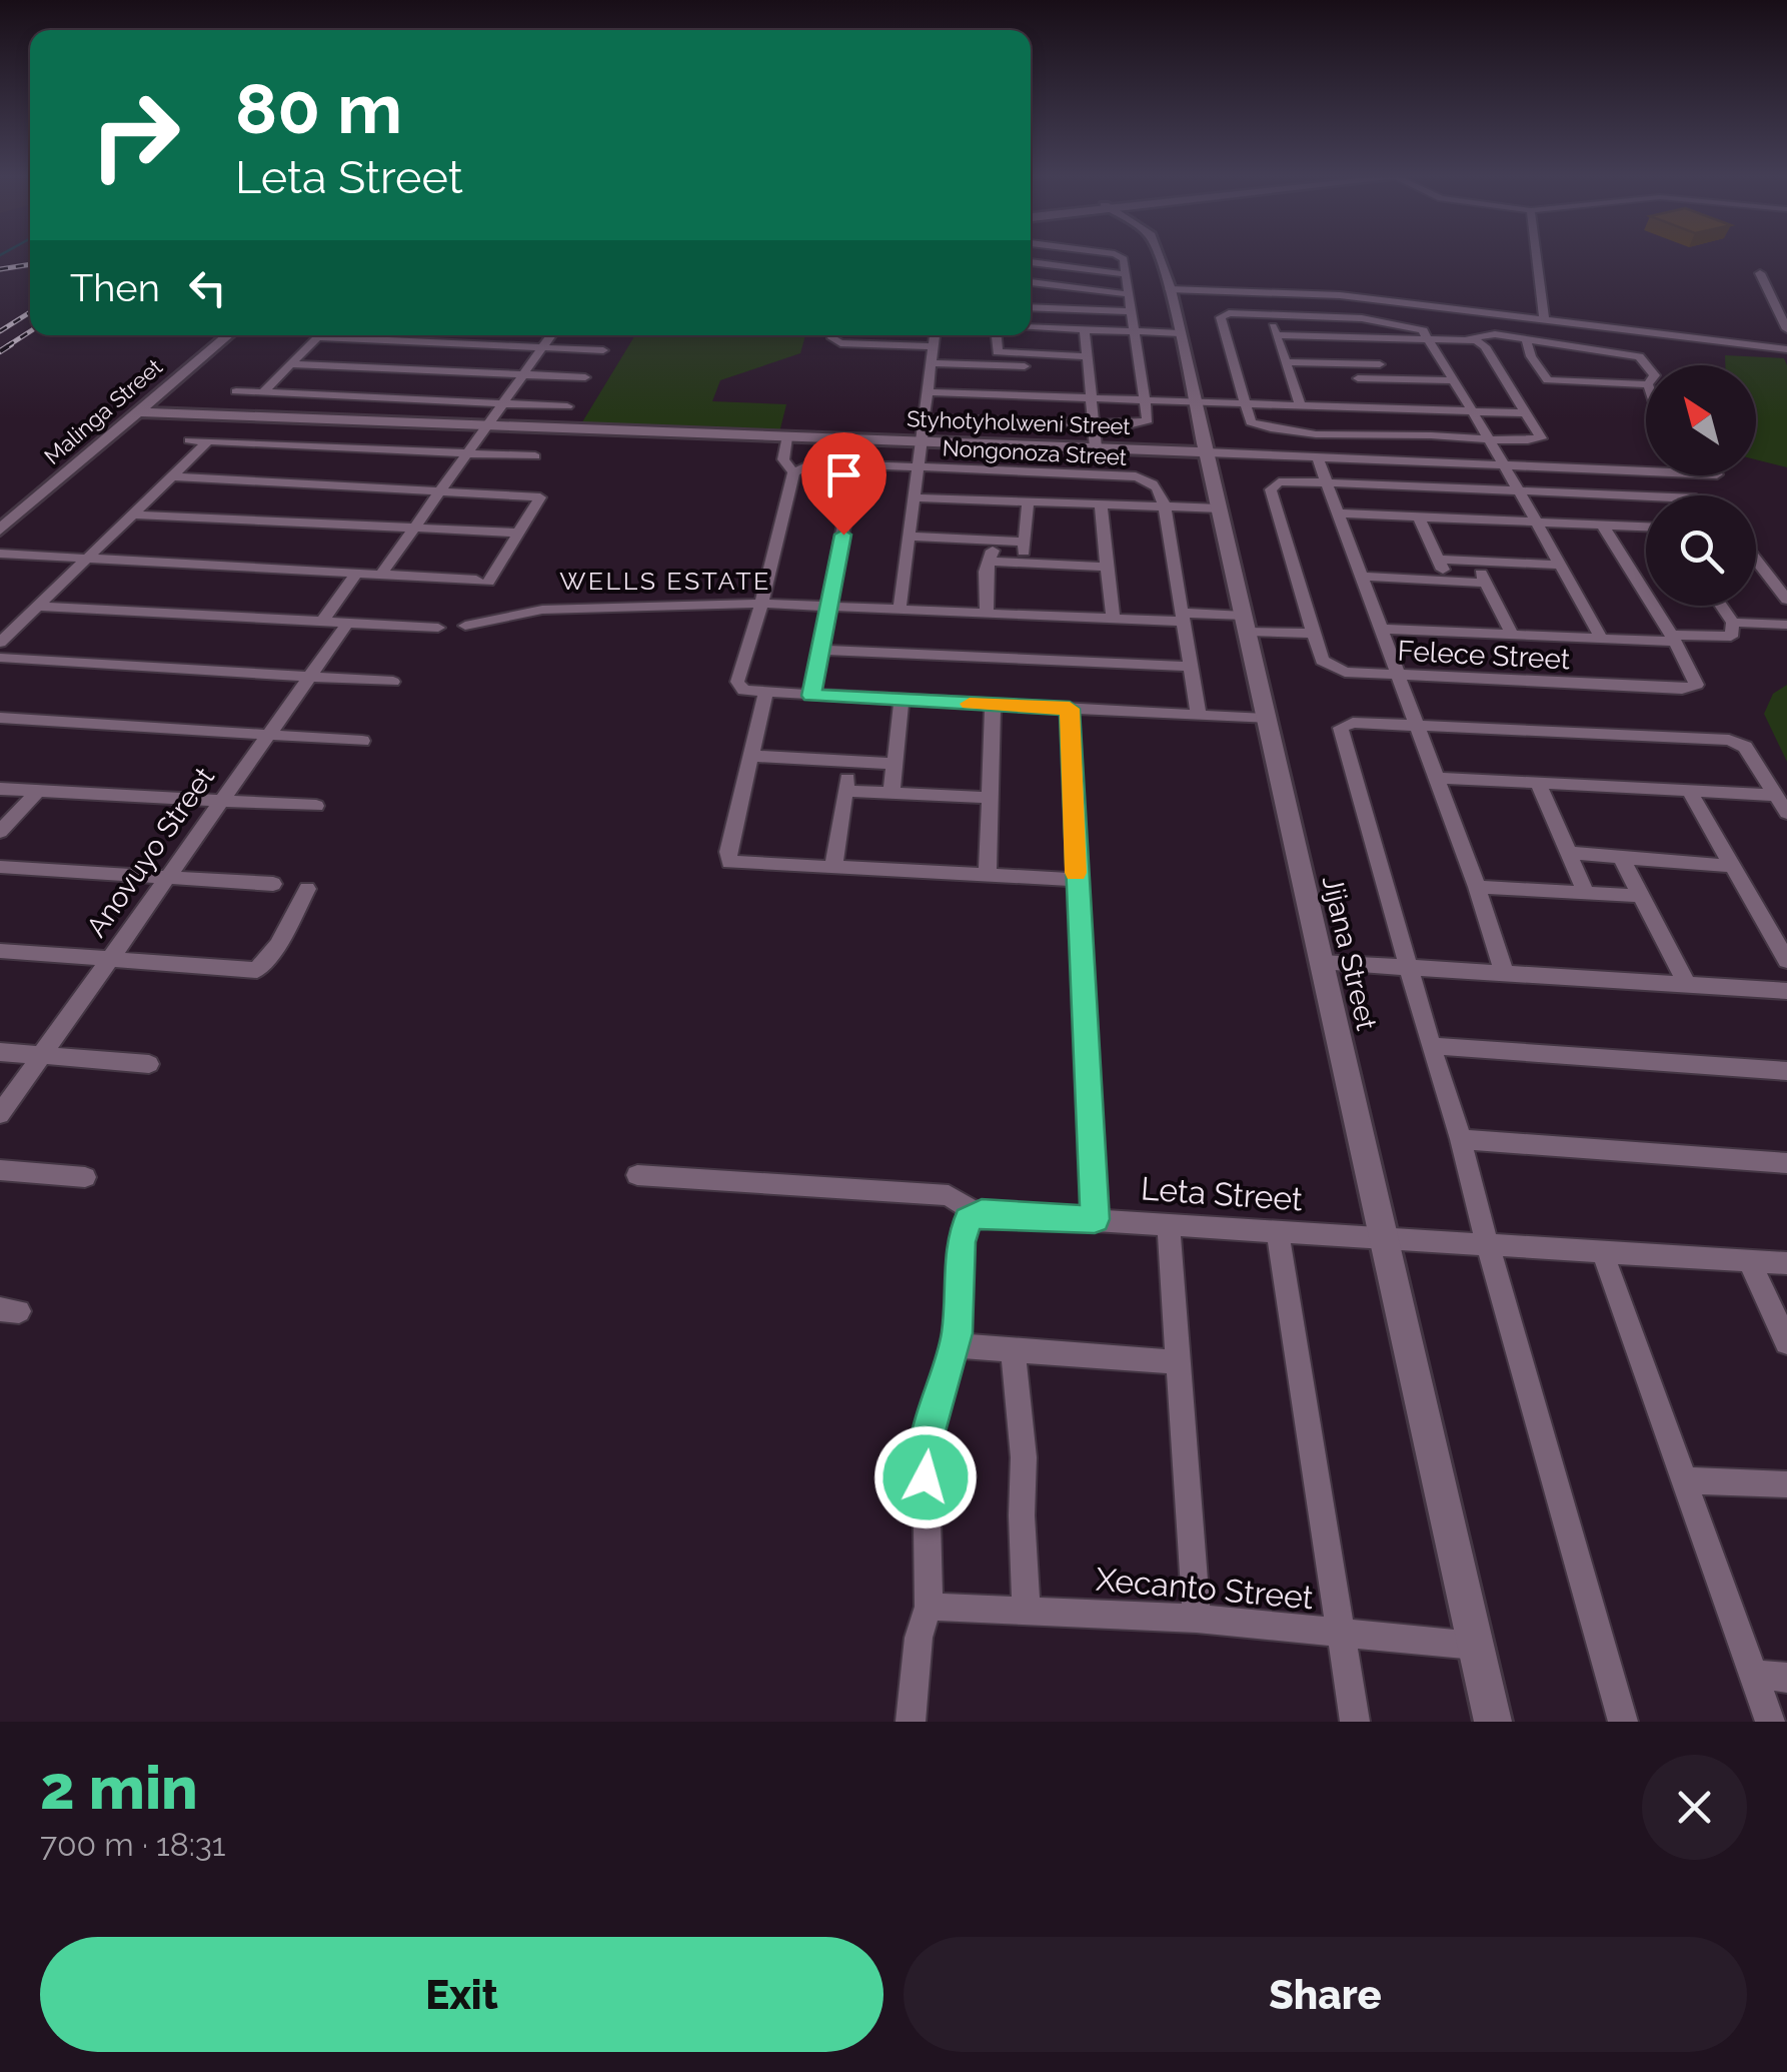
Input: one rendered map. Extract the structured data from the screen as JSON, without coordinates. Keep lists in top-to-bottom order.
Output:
{
  "streets": {
    "street": [
      "Malinga Street",
      "Styhotyholweni Street",
      "Nongonoza Street",
      "Felece Street",
      "Anovuyo Street",
      "Jijana Street",
      "Leta Street",
      "Xecanto Street"
    ]
  },
  "crossings": [
    ["Malinga Street", "Styhotyholweni Street"],
    ["Styhotyholweni Street", "Jijana Street"],
    ["Jijana Street", "Leta Street"],
    ["Jijana Street", "Xecanto Street"]
  ],
  "districts": ["WELLS ESTATE"],
  "north": "top left",
  "page": {
    "turn": ["80 m", "Leta Street"],
    "then": "Then",
    "heading": ["2 min", "700 m · 18:31"],
    "buttons": ["Exit", "Share"]
  }
}
